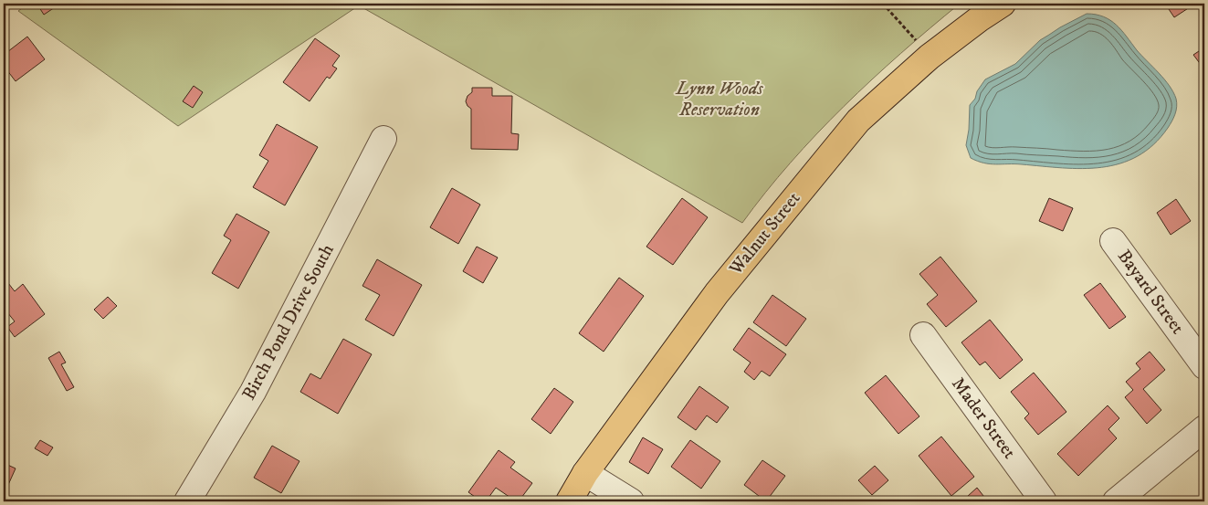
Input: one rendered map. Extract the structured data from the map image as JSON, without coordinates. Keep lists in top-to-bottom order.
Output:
{
  "streets": {
    "main road": ["Walnut Street"],
    "street": ["Bayard Street", "Birch Pond Drive South", "Mader Street"]
  },
  "parks": ["Lynn Woods Reservation"]
}
